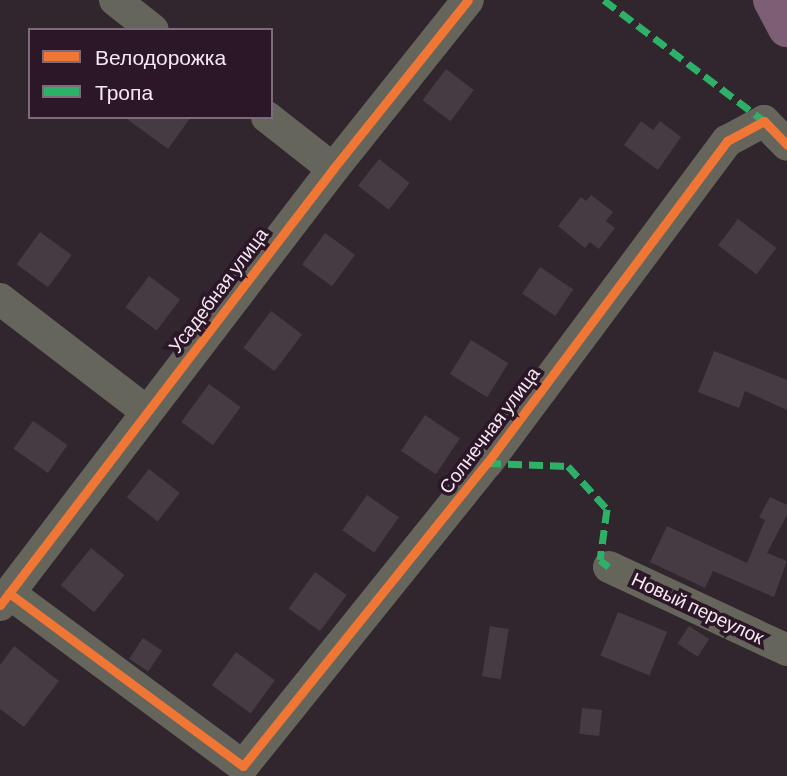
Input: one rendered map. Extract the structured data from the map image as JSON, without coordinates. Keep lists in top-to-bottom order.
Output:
{
  "streets": {
    "street": ["Усадебная улица", "Солнечная улица", "Новый переулок"]
  },
  "crossings": [
    ["Усадебная улица", "Солнечная улица"]
  ],
  "legend": ["Велодорожка", "Тропа"]
}
